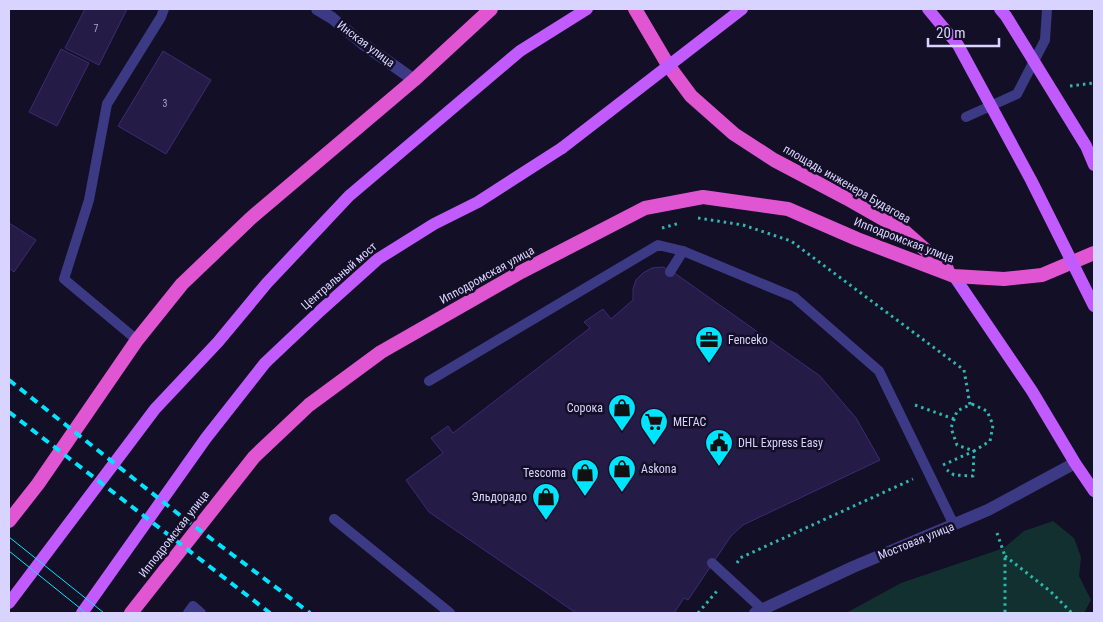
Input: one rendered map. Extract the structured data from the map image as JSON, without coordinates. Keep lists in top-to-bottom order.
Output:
{
  "streets": {
    "highway": ["площадь инженера Будагова", "Ипподромская улица"],
    "main road": ["Центральный мост"],
    "street": ["Инская улица", "Мостовая улица"]
  },
  "crossings": [
    ["площадь инженера Будагова", "Ипподромская улица"]
  ],
  "places": {
    "office": ["Fenceko"],
    "shop": [
      "Сорока",
      "Askona",
      "Tescoma",
      "Эльдорадо"
    ],
    "supermarket": ["МЕГАС"],
    "public building": ["DHL Express Easy"]
  },
  "house_numbers": ["7", "3"],
  "scale_bar": "20 m"
}
